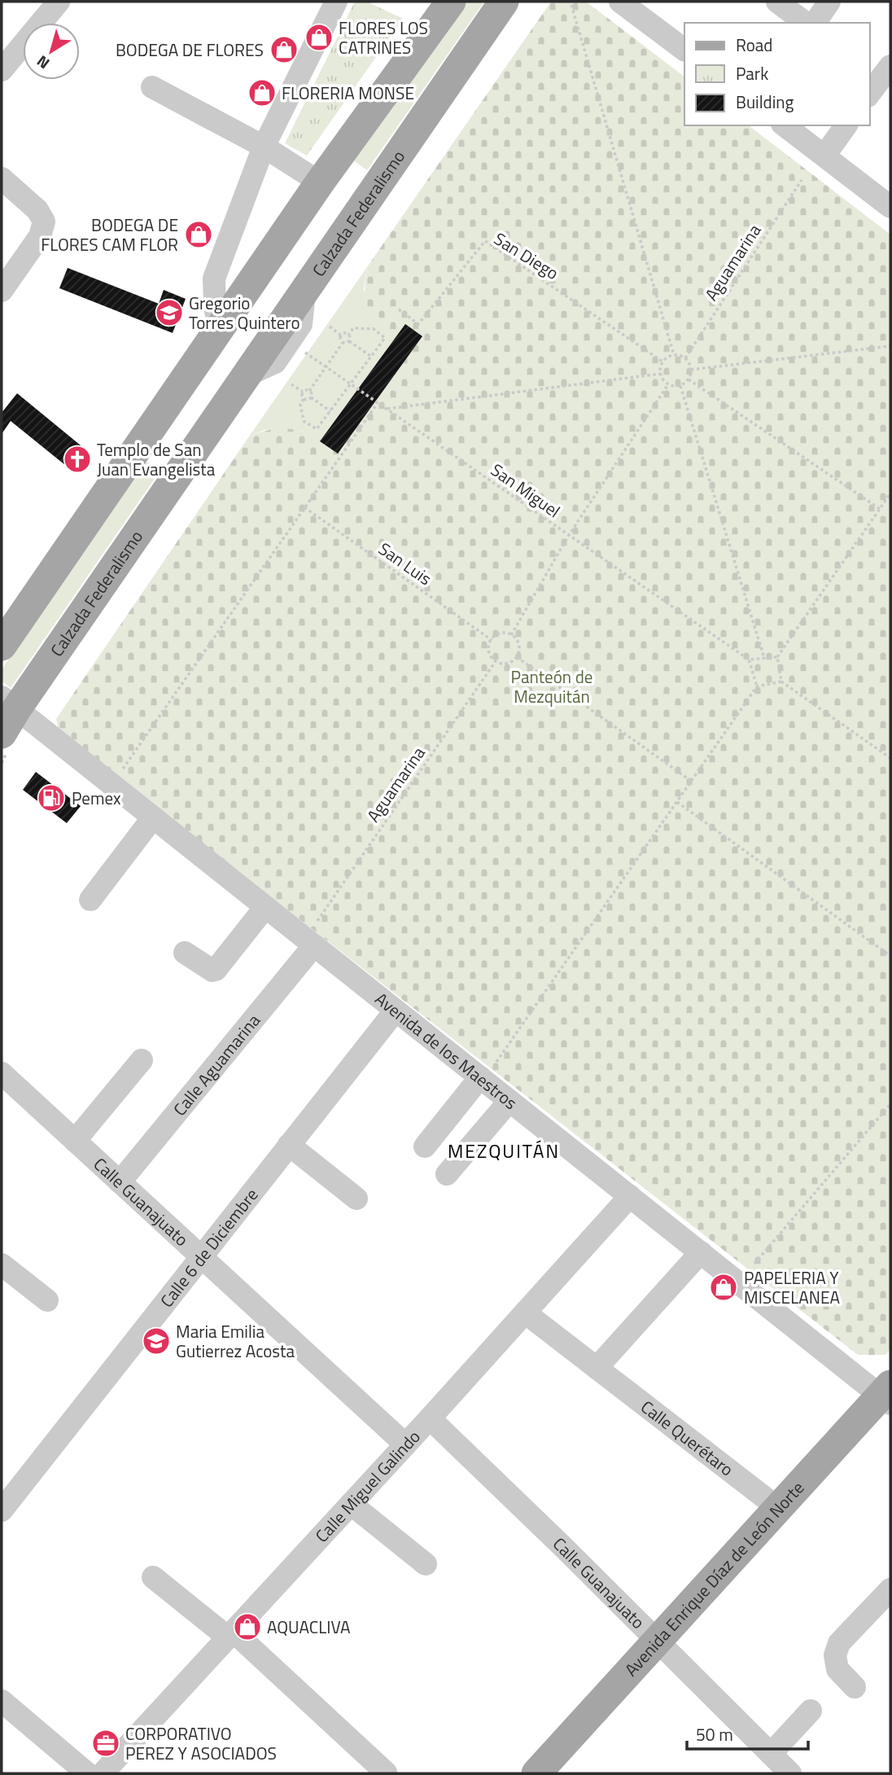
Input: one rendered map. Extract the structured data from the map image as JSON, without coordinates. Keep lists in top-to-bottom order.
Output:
{
  "streets": {
    "main road": ["Calzada Federalismo", "Avenida Enrique Díaz de León Norte"],
    "street": [
      "Avenida de los Maestros",
      "Calle Aguamarina",
      "Calle Guanajuato",
      "Calle 6 de Diciembre",
      "Calle Querétaro",
      "Calle Miguel Galindo"
    ],
    "path": [
      "San Diego",
      "Aguamarina",
      "San Miguel",
      "San Luis"
    ]
  },
  "crossings": [
    ["Calzada Federalismo", "Avenida de los Maestros"],
    ["San Diego", "Aguamarina"],
    ["Aguamarina", "San Luis"],
    ["Avenida de los Maestros", "Calle Aguamarina"],
    ["Avenida de los Maestros", "Calle 6 de Diciembre"],
    ["Avenida de los Maestros", "Calle Miguel Galindo"],
    ["Avenida de los Maestros", "Avenida Enrique Díaz de León Norte"],
    ["Calle Aguamarina", "Calle Guanajuato"],
    ["Calle Guanajuato", "Calle 6 de Diciembre"],
    ["Calle Guanajuato", "Calle Miguel Galindo"],
    ["Calle Guanajuato", "Avenida Enrique Díaz de León Norte"],
    ["Calle Querétaro", "Calle Miguel Galindo"],
    ["Calle Querétaro", "Avenida Enrique Díaz de León Norte"]
  ],
  "districts": ["MEZQUITÁN"],
  "parks": ["Panteón de Mezquitán"],
  "places": {
    "shop": [
      "FLORES LOS CATRINES",
      "BODEGA DE FLORES",
      "FLORERIA MONSE",
      "BODEGA DE FLORES CAM FLOR",
      "PAPELERIA Y MISCELANEA",
      "AQUACLIVA"
    ],
    "school or university": ["Gregorio Torres Quintero", "Maria Emilia Gutierrez Acosta"],
    "church": ["Templo de San Juan Evangelista"],
    "fuel station": ["Pemex"],
    "office": ["CORPORATIVO PEREZ Y ASOCIADOS"]
  },
  "legend": ["Road", "Park", "Building"],
  "scale_bar": "50 m",
  "north": "bottom left"
}
